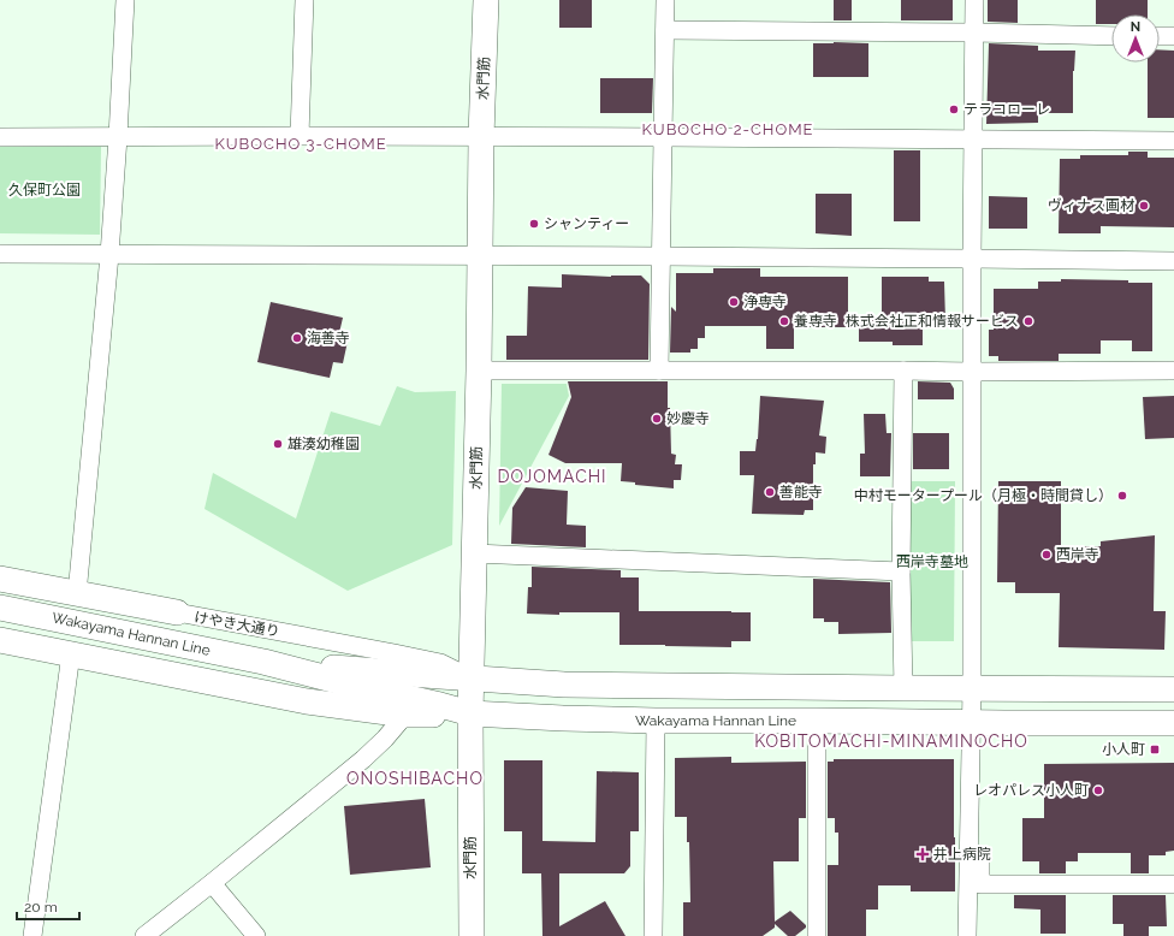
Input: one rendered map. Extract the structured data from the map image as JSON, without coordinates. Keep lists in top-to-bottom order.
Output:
{
  "streets": {
    "main road": ["水門筋", "けやき大通り", "Wakayama Hannan Line"]
  },
  "crossings": [
    ["水門筋", "けやき大通り"],
    ["水門筋", "Wakayama Hannan Line"],
    ["けやき大通り", "Wakayama Hannan Line"]
  ],
  "districts": [
    "KUBOCHO 2-CHOME",
    "KUBOCHO 3-CHOME",
    "DOJOMACHI",
    "KOBITOMACHI-MINAMINOCHO",
    "ONOSHIBACHO"
  ],
  "parks": ["久保町公園", "西岸寺墓地"],
  "places": {
    "other": [
      "テラコローレ",
      "ヴィナス画材",
      "シャンティー",
      "浄専寺",
      "養専寺",
      "株式会社正和情報サービス",
      "海善寺",
      "妙慶寺",
      "雄湊幼稚園",
      "善能寺",
      "中村モータープール（月極・時間貸し）",
      "西岸寺",
      "レオパレス小人町"
    ],
    "transit": ["小人町"],
    "health": ["井上病院"]
  },
  "scale_bar": "20 m",
  "north": "top"
}
